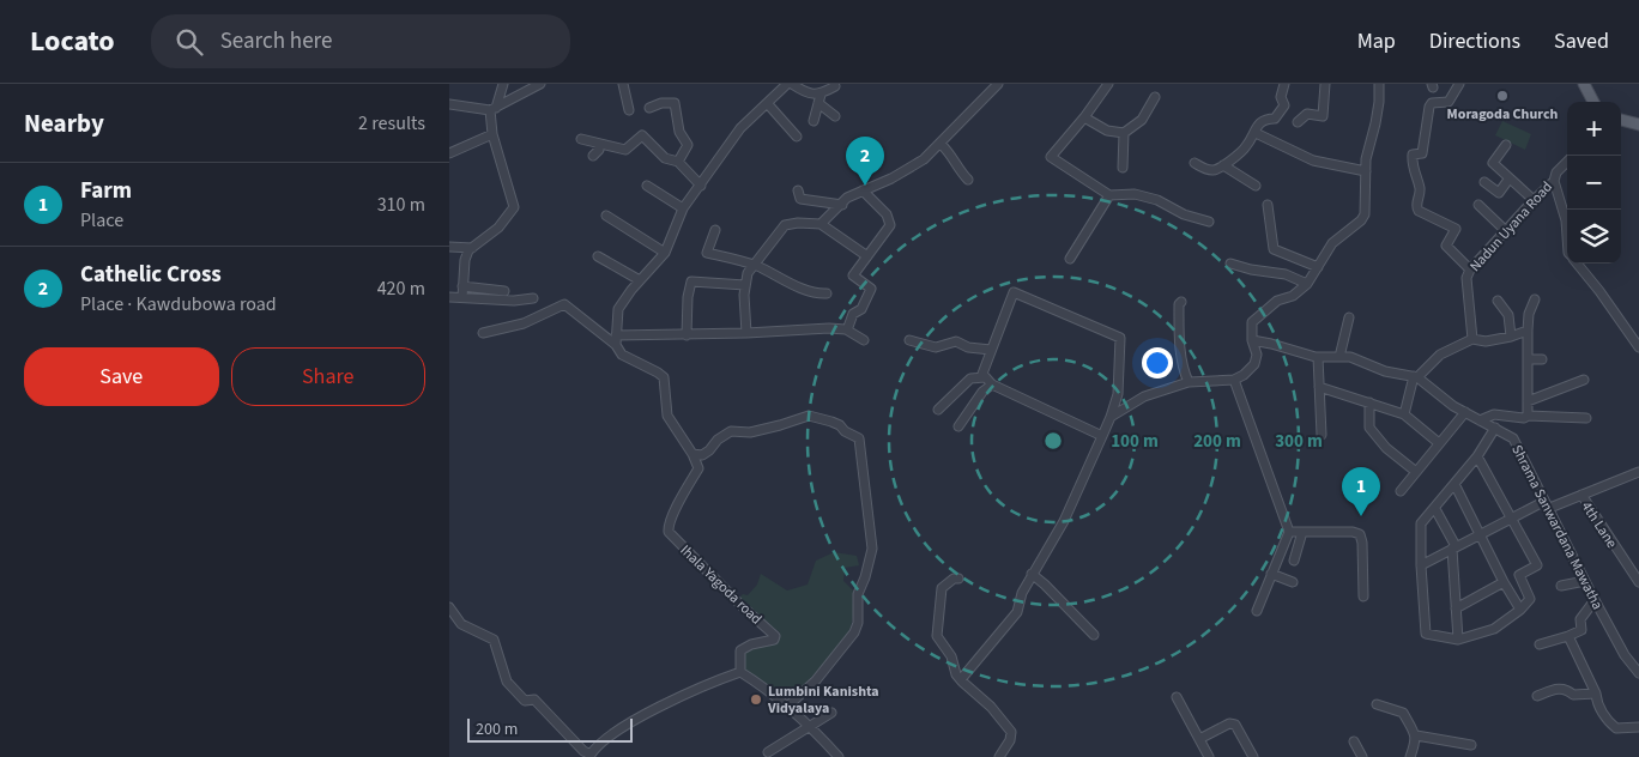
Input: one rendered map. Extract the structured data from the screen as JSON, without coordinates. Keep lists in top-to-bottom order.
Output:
{
  "streets": {
    "street": [
      "Nadun Uyana Road",
      "4th Lane",
      "Shrama Sanwardana Mawatha",
      "Ihala Yagoda road"
    ]
  },
  "places": ["Moragoda Church", "Lumbini Kanishta Vidyalaya"],
  "scale_bar": "200 m",
  "page": {
    "header": "Locato",
    "search": "Search here",
    "nav": ["Map", "Directions", "Saved"],
    "heading": ["Nearby", "2 results"],
    "map_buttons": ["+", "−"],
    "pins": ["2", "1"],
    "list": [
      {
        "mark": "1",
        "name": "Farm",
        "note": "Place",
        "value": "310 m"
      },
      {
        "mark": "2",
        "name": "Cathelic Cross",
        "note": "Place · Kawdubowa road",
        "value": "420 m"
      }
    ],
    "buttons": ["Save", "Share"],
    "scale": "200 m"
  },
  "rings": ["100 m", "200 m", "300 m"]
}
